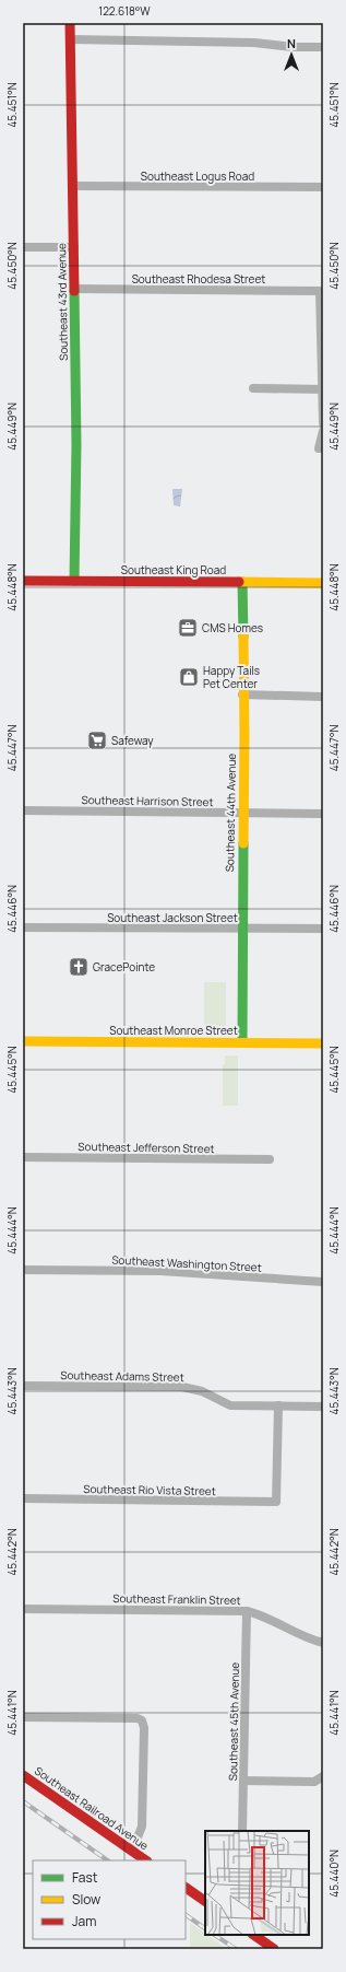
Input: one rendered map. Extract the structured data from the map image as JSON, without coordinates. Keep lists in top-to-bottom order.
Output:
{
  "streets": {
    "street": [
      "Southeast Logus Road",
      "Southeast Rhodesa Street",
      "Southeast 43rd Avenue",
      "Southeast King Road",
      "Southeast Harrison Street",
      "Southeast 44th Avenue",
      "Southeast Jackson Street",
      "Southeast Monroe Street",
      "Southeast Jefferson Street",
      "Southeast Washington Street",
      "Southeast Adams Street",
      "Southeast Rio Vista Street",
      "Southeast Franklin Street",
      "Southeast 45th Avenue",
      "Southeast Railroad Avenue"
    ]
  },
  "crossings": [
    ["Southeast Logus Road", "Southeast 43rd Avenue"],
    ["Southeast Rhodesa Street", "Southeast 43rd Avenue"],
    ["Southeast 43rd Avenue", "Southeast King Road"],
    ["Southeast King Road", "Southeast 44th Avenue"],
    ["Southeast Harrison Street", "Southeast 44th Avenue"],
    ["Southeast 44th Avenue", "Southeast Jackson Street"],
    ["Southeast 44th Avenue", "Southeast Monroe Street"],
    ["Southeast Adams Street", "Southeast Rio Vista Street"],
    ["Southeast Franklin Street", "Southeast 45th Avenue"]
  ],
  "places": {
    "office": ["CMS Homes"],
    "shop": ["Happy Tails Pet Center"],
    "supermarket": ["Safeway"],
    "church": ["GracePointe"]
  },
  "legend": ["Fast", "Slow", "Jam"],
  "north": "top",
  "coordinates": [
    "122.618°W",
    "45.451°N",
    "45.450°N",
    "45.449°N",
    "45.448°N",
    "45.447°N",
    "45.446°N",
    "45.445°N",
    "45.444°N",
    "45.443°N",
    "45.442°N",
    "45.441°N",
    "45.440°N"
  ]
}
